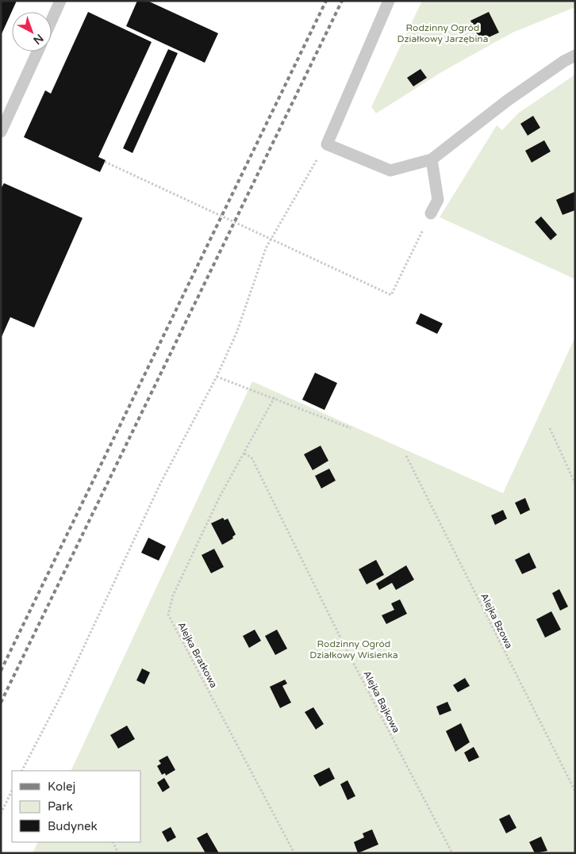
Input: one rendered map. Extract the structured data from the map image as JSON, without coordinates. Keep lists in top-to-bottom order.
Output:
{
  "streets": {
    "path": ["Alejka Bzowa", "Alejka Bratkowa", "Alejka Bajkowa"]
  },
  "crossings": [
    ["Alejka Bratkowa", "Alejka Bajkowa"]
  ],
  "parks": ["Rodzinny Ogród Działkowy Jarzębina", "Rodzinny Ogród Działkowy Wisienka"],
  "legend": ["Kolej", "Park", "Budynek"],
  "north": "bottom right"
}
